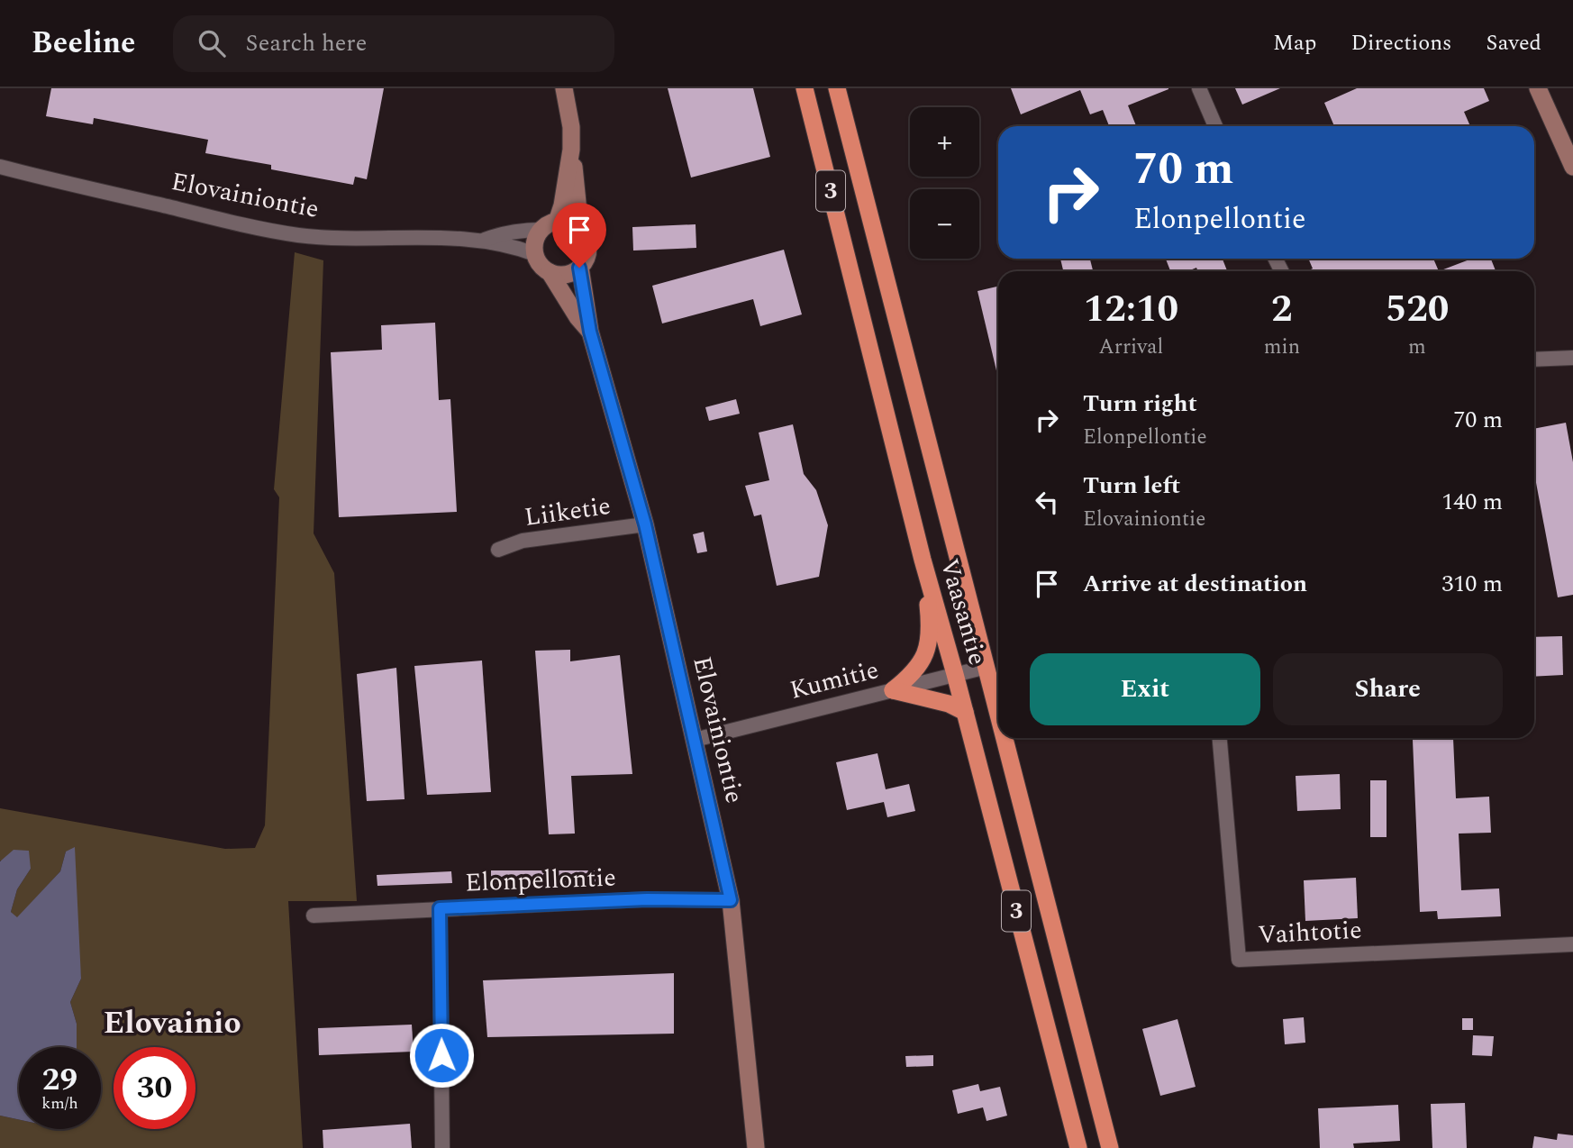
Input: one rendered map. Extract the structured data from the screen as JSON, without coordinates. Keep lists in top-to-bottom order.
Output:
{
  "streets": {
    "highway": ["3", "Vaasantie"],
    "main road": ["Elovainiontie"],
    "street": [
      "Liiketie",
      "Kumitie",
      "Elonpellontie",
      "Vaihtotie"
    ]
  },
  "crossings": [
    ["Elovainiontie", "Liiketie"],
    ["Elovainiontie", "Kumitie"],
    ["Elovainiontie", "Elonpellontie"],
    ["Vaasantie", "Kumitie"]
  ],
  "districts": ["Elovainio"],
  "page": {
    "header": "Beeline",
    "search": "Search here",
    "nav": ["Map", "Directions", "Saved"],
    "map_buttons": ["+", "−"],
    "turn": ["70 m", "Elonpellontie"],
    "eta": [
      "12:10",
      "Arrival",
      "2",
      "min",
      "520",
      "m"
    ],
    "list": [
      {
        "name": "Turn right",
        "note": "Elonpellontie",
        "value": "70 m"
      },
      {
        "name": "Turn left",
        "note": "Elovainiontie",
        "value": "140 m"
      },
      {
        "name": "Arrive at destination",
        "value": "310 m"
      }
    ],
    "buttons": ["Exit", "Share"],
    "speed": "29 km/h",
    "limit": "30"
  }
}
